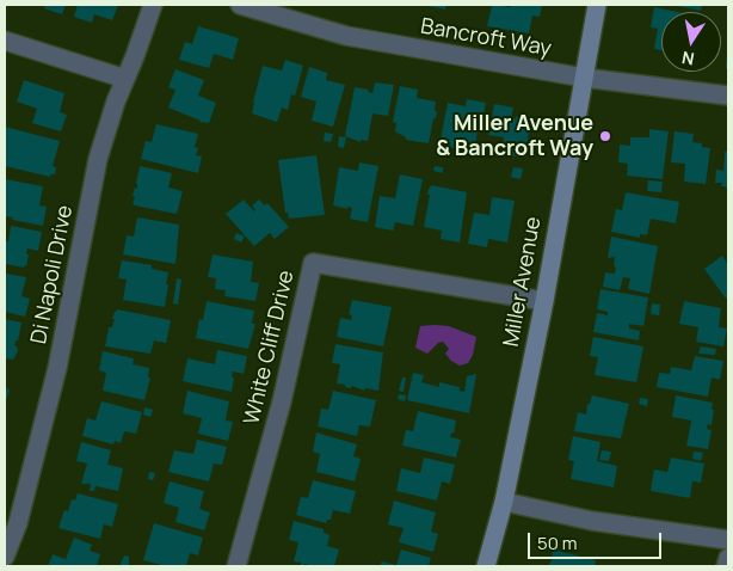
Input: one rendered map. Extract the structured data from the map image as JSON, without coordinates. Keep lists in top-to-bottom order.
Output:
{
  "streets": {
    "main road": ["Miller Avenue"],
    "street": ["Bancroft Way", "Di Napoli Drive", "White Cliff Drive"]
  },
  "crossings": [
    ["Bancroft Way", "Miller Avenue"],
    ["Miller Avenue", "White Cliff Drive"]
  ],
  "places": ["Miller Avenue & Bancroft Way"],
  "scale_bar": "50 m",
  "north": "bottom"
}
